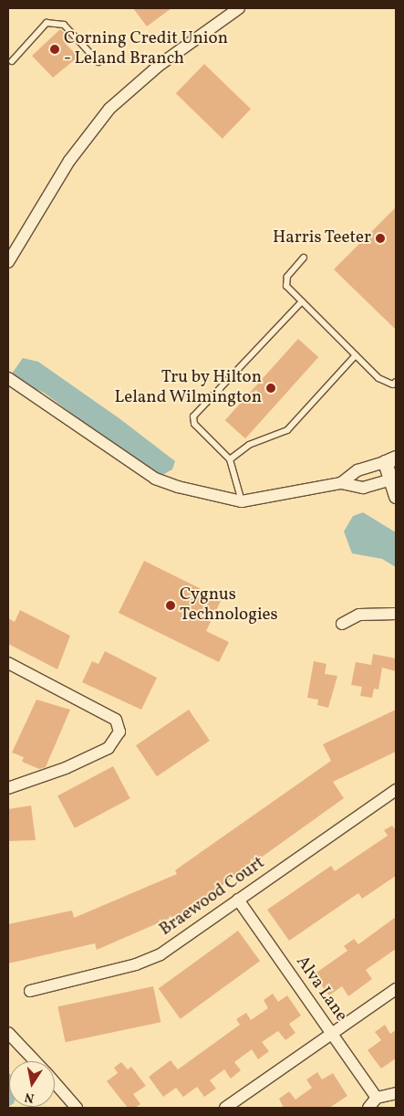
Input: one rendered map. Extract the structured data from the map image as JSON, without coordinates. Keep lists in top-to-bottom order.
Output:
{
  "streets": {
    "street": ["Braewood Court", "Alva Lane"]
  },
  "crossings": [
    ["Braewood Court", "Alva Lane"]
  ],
  "places": [
    "Corning Credit Union - Leland Branch",
    "Harris Teeter",
    "Tru by Hilton Leland Wilmington",
    "Cygnus Technologies"
  ],
  "north": "bottom"
}
